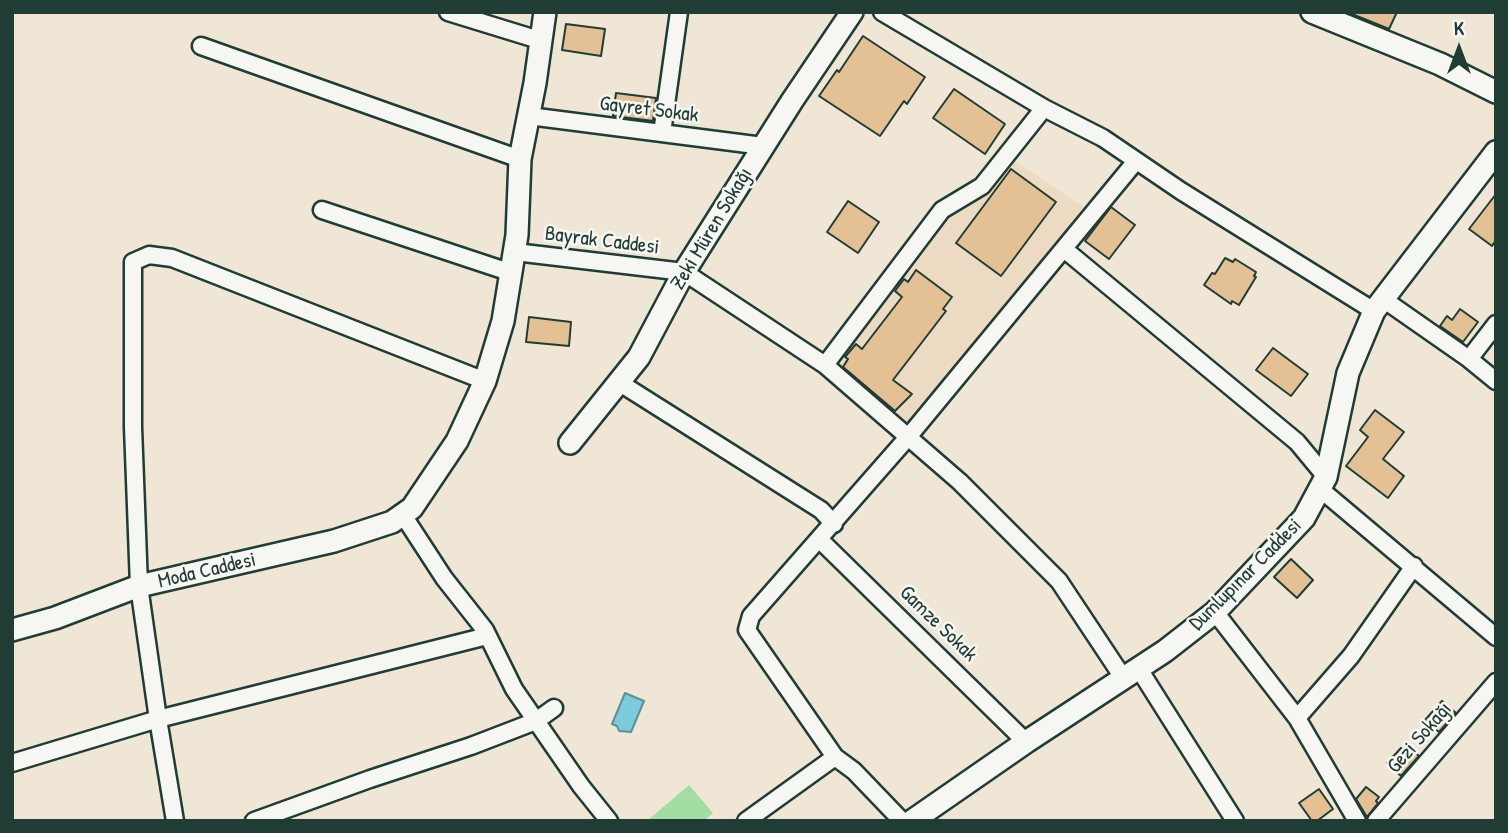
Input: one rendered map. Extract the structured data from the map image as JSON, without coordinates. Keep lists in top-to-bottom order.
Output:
{
  "streets": {
    "street": [
      "Gayret Sokak",
      "Zeki Müren Sokağı",
      "Bayrak Caddesi",
      "Moda Caddesi",
      "Dumlupınar Caddesi",
      "Gamze Sokak",
      "Gezi Sokağı"
    ]
  },
  "crossings": [
    ["Gayret Sokak", "Zeki Müren Sokağı"],
    ["Zeki Müren Sokağı", "Bayrak Caddesi"],
    ["Dumlupınar Caddesi", "Gamze Sokak"]
  ],
  "north": "top"
}
